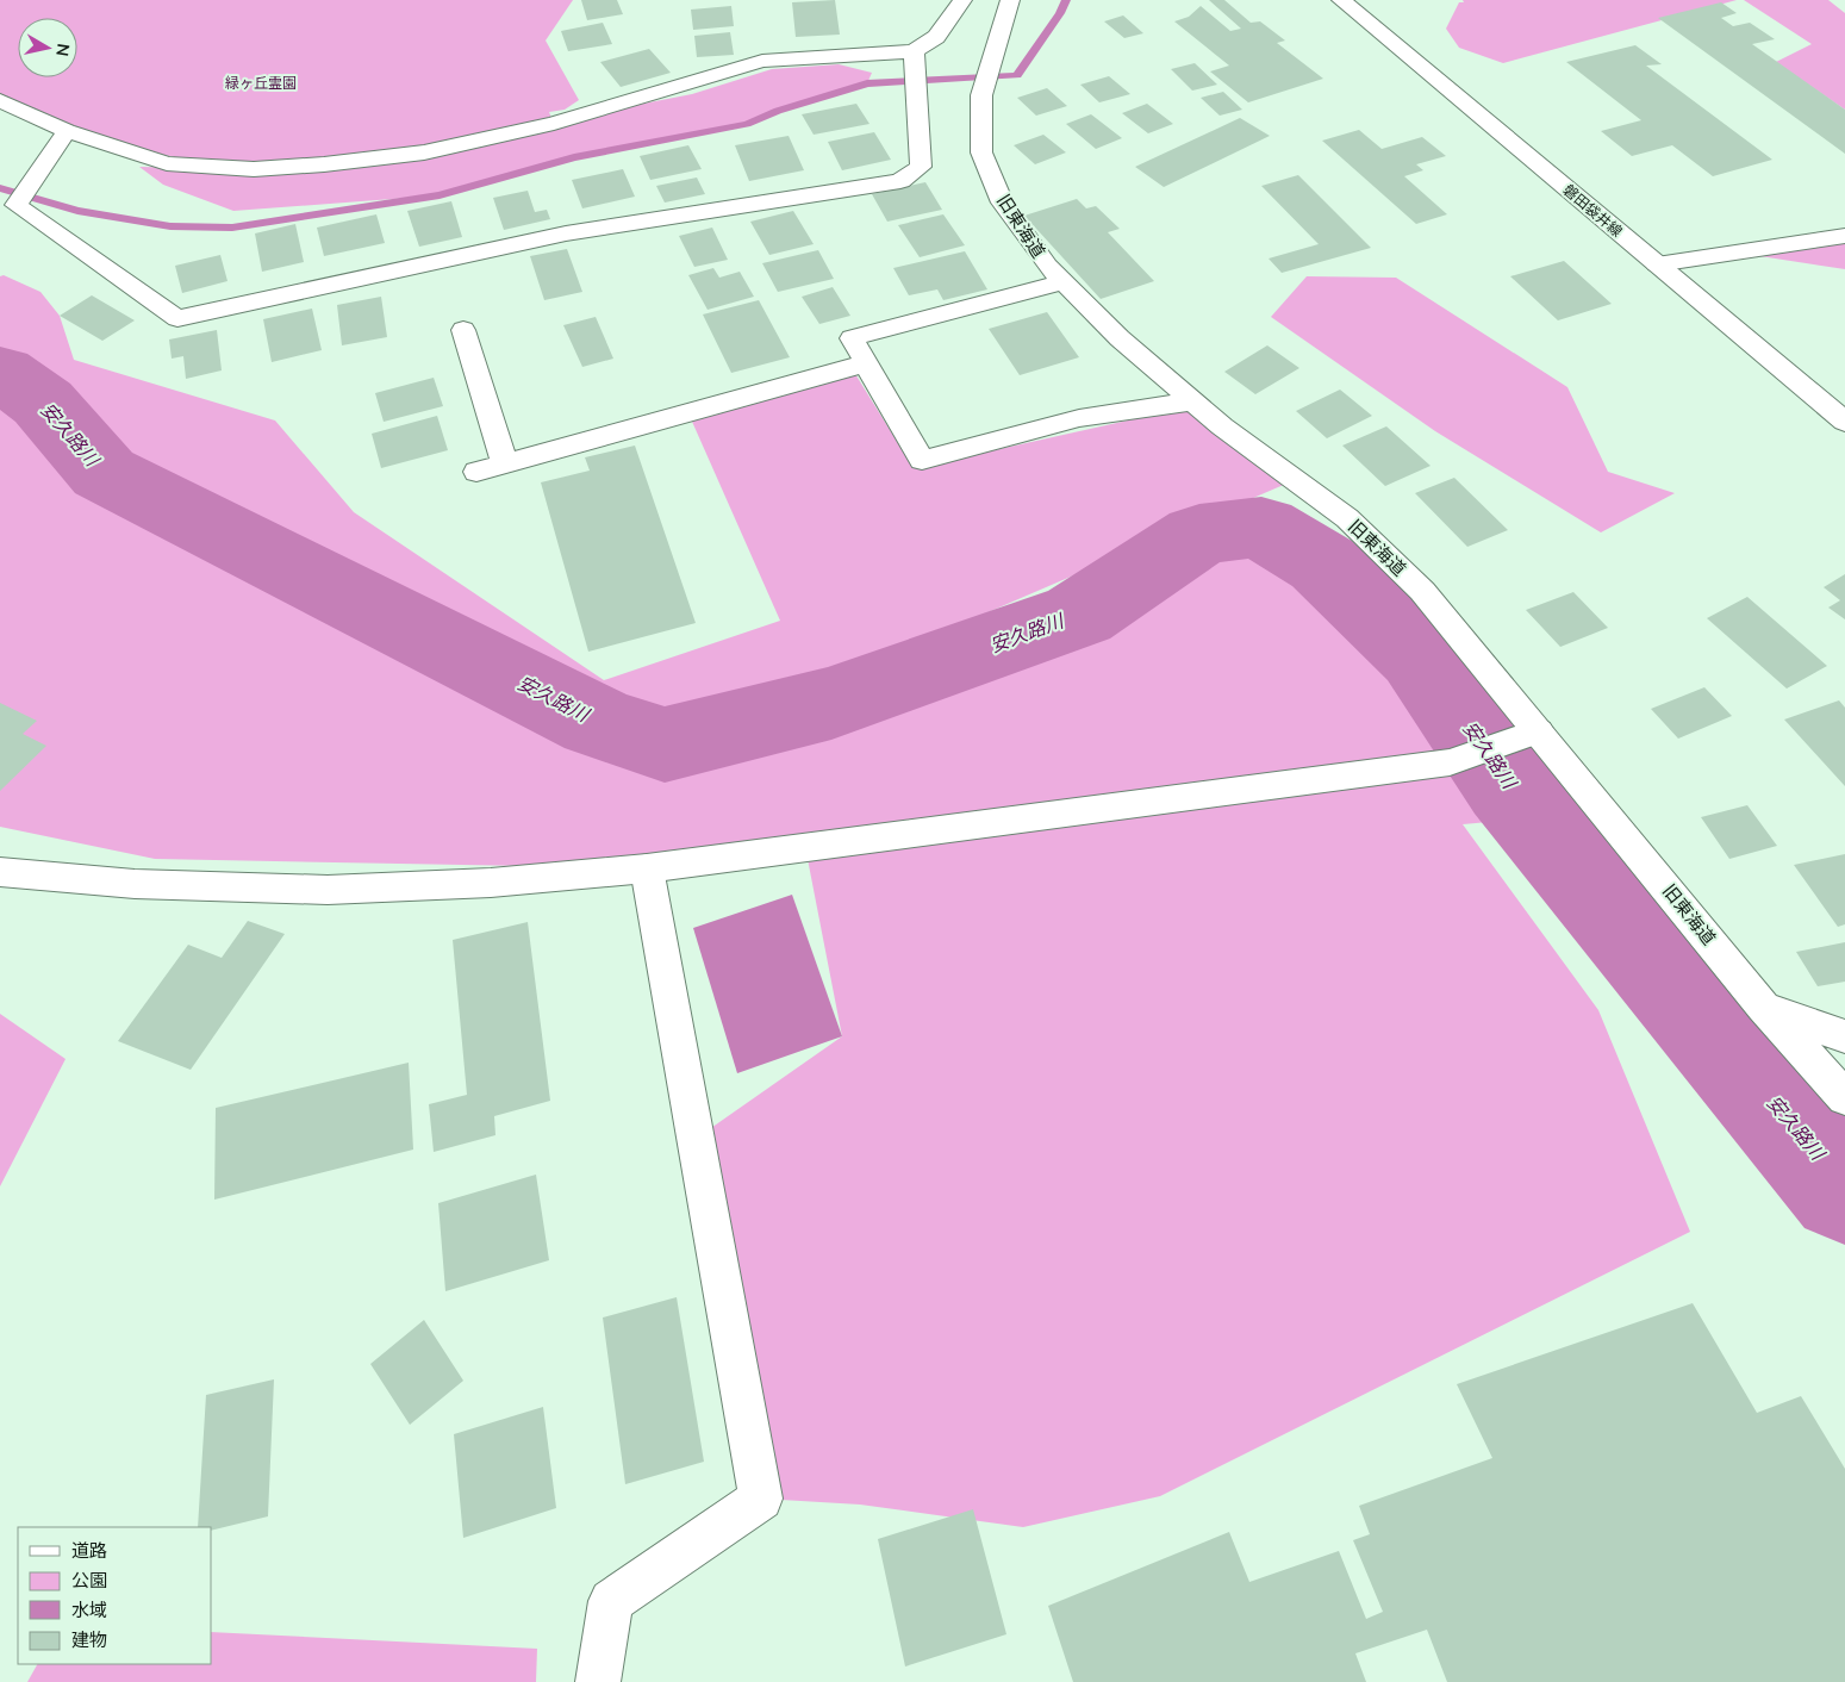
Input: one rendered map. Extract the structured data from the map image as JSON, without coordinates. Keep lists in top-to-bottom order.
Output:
{
  "streets": {
    "street": ["磐田袋井線", "旧東海道"]
  },
  "water": ["安久路川"],
  "parks": ["緑ヶ丘霊園"],
  "legend": [
    "道路",
    "公園",
    "水域",
    "建物"
  ],
  "north": "right"
}
